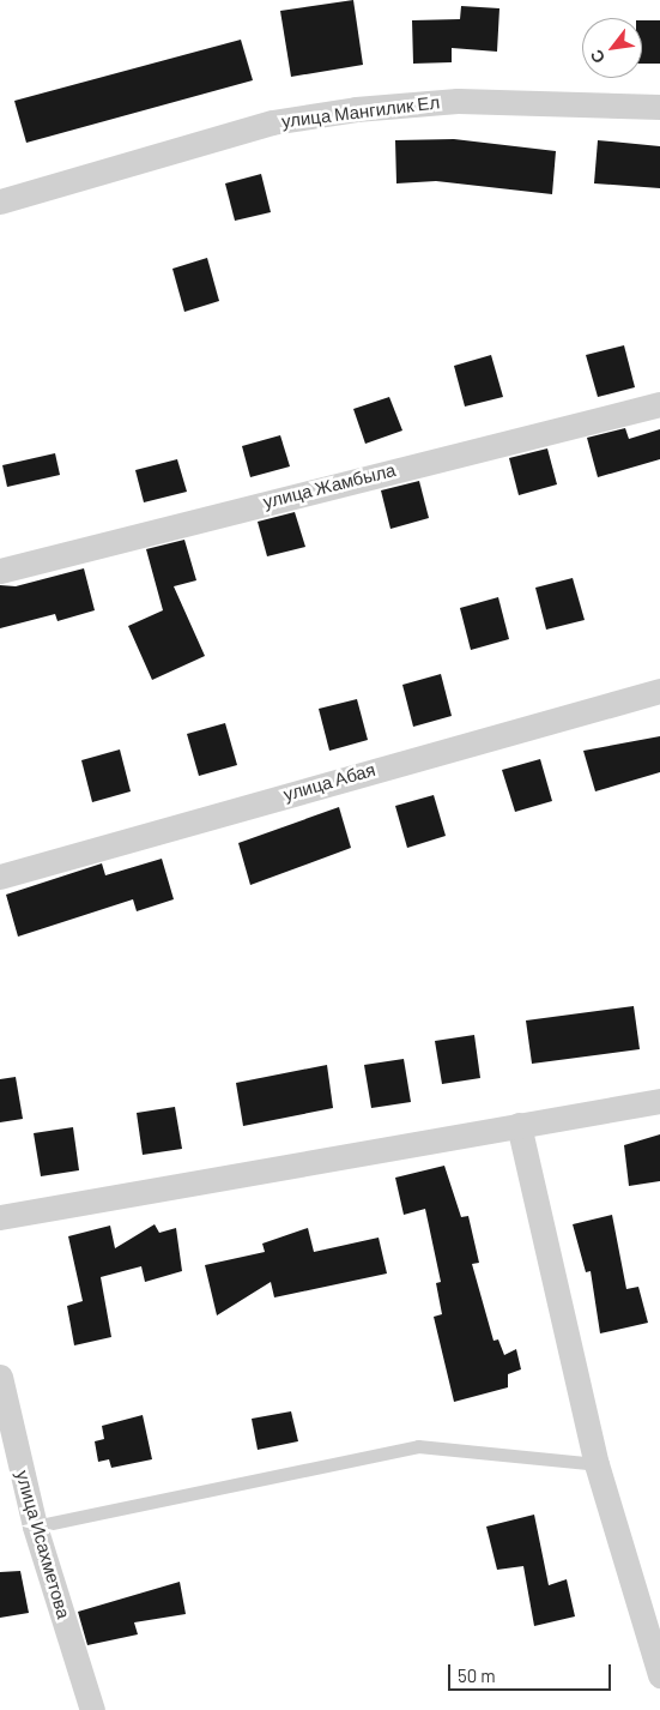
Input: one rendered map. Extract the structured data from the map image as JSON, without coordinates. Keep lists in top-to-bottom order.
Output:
{
  "streets": {
    "street": [
      "улица Мангилик Ел",
      "улица Жамбыла",
      "улица Абая",
      "улица Исахметова"
    ]
  },
  "scale_bar": "50 m",
  "north": "bottom left"
}
